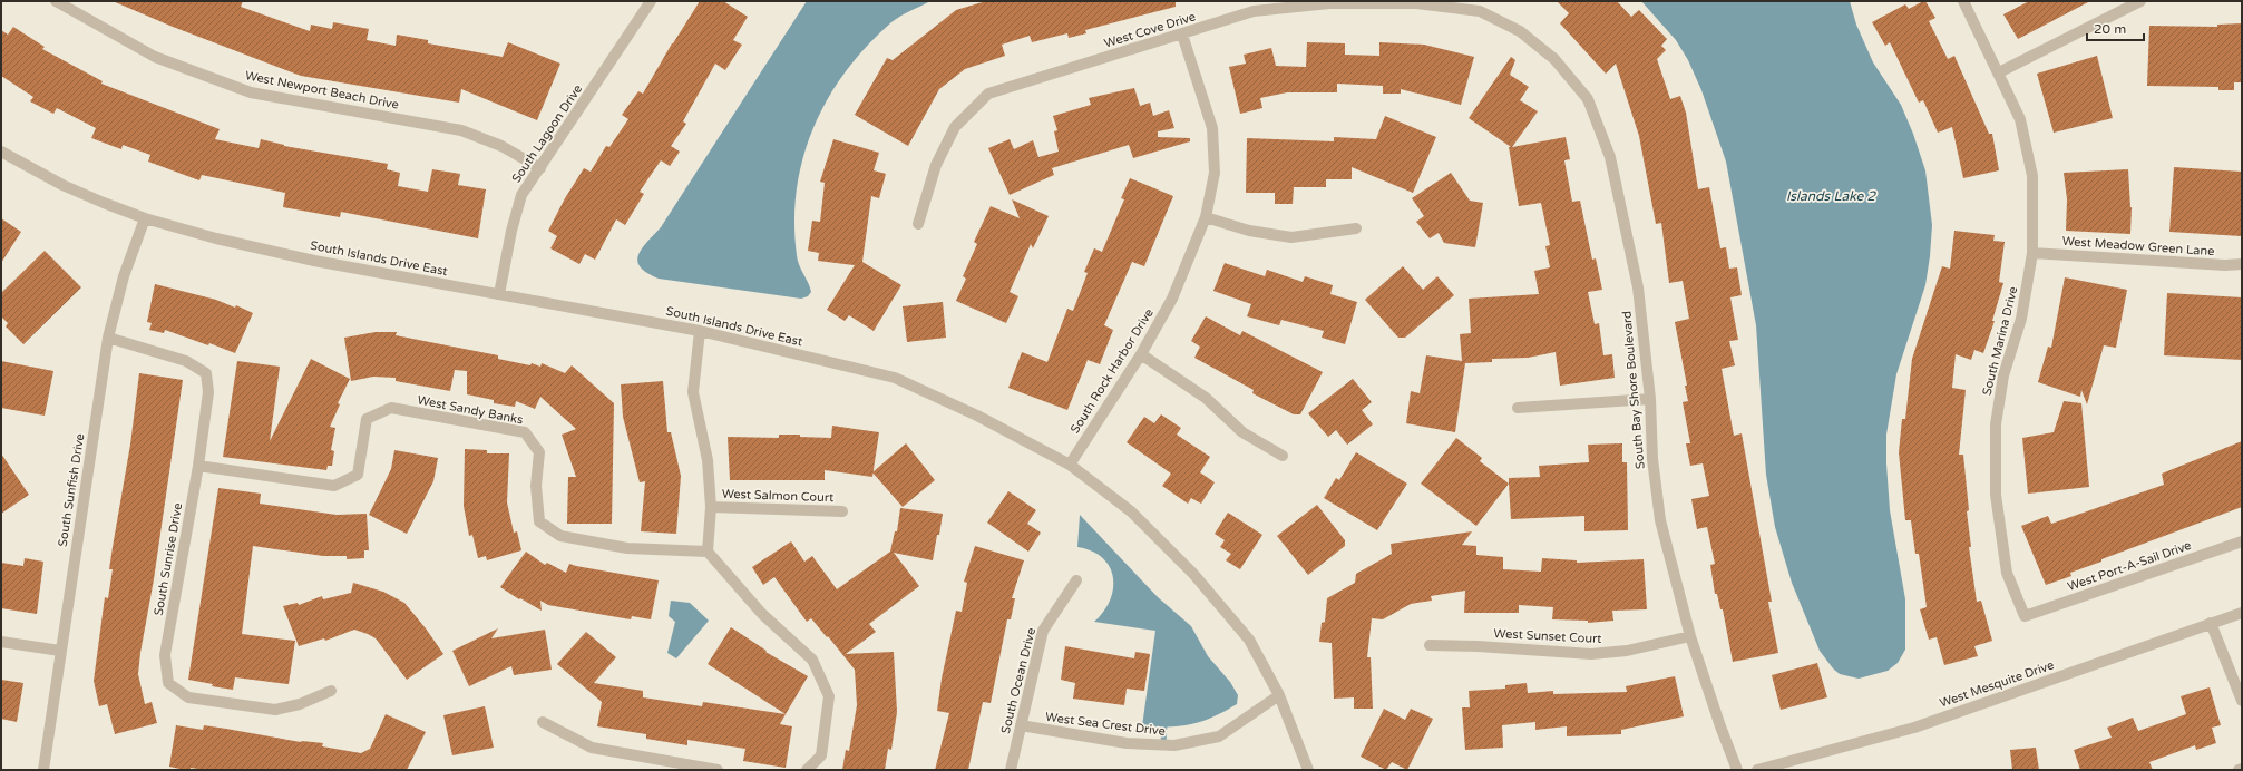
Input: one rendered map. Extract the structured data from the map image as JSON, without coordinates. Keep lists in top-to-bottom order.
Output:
{
  "streets": {
    "street": [
      "West Cove Drive",
      "West Newport Beach Drive",
      "South Lagoon Drive",
      "West Meadow Green Lane",
      "South Islands Drive East",
      "South Marina Drive",
      "South Rock Harbor Drive",
      "South Bay Shore Boulevard",
      "West Sandy Banks",
      "South Sunfish Drive",
      "West Salmon Court",
      "South Sunrise Drive",
      "West Port-A-Sail Drive",
      "West Sunset Court",
      "South Ocean Drive",
      "West Mesquite Drive",
      "West Sea Crest Drive"
    ]
  },
  "crossings": [
    ["West Cove Drive", "South Rock Harbor Drive"],
    ["West Cove Drive", "South Bay Shore Boulevard"],
    ["West Newport Beach Drive", "South Lagoon Drive"],
    ["South Lagoon Drive", "South Islands Drive East"],
    ["West Meadow Green Lane", "South Marina Drive"],
    ["South Islands Drive East", "South Rock Harbor Drive"],
    ["South Islands Drive East", "South Sunfish Drive"],
    ["South Islands Drive East", "West Sea Crest Drive"],
    ["South Marina Drive", "West Port-A-Sail Drive"],
    ["South Bay Shore Boulevard", "West Sunset Court"],
    ["West Sandy Banks", "South Sunrise Drive"],
    ["South Sunfish Drive", "South Sunrise Drive"],
    ["South Ocean Drive", "West Sea Crest Drive"]
  ],
  "water": ["Islands Lake 2"],
  "scale_bar": "20 m"
}
